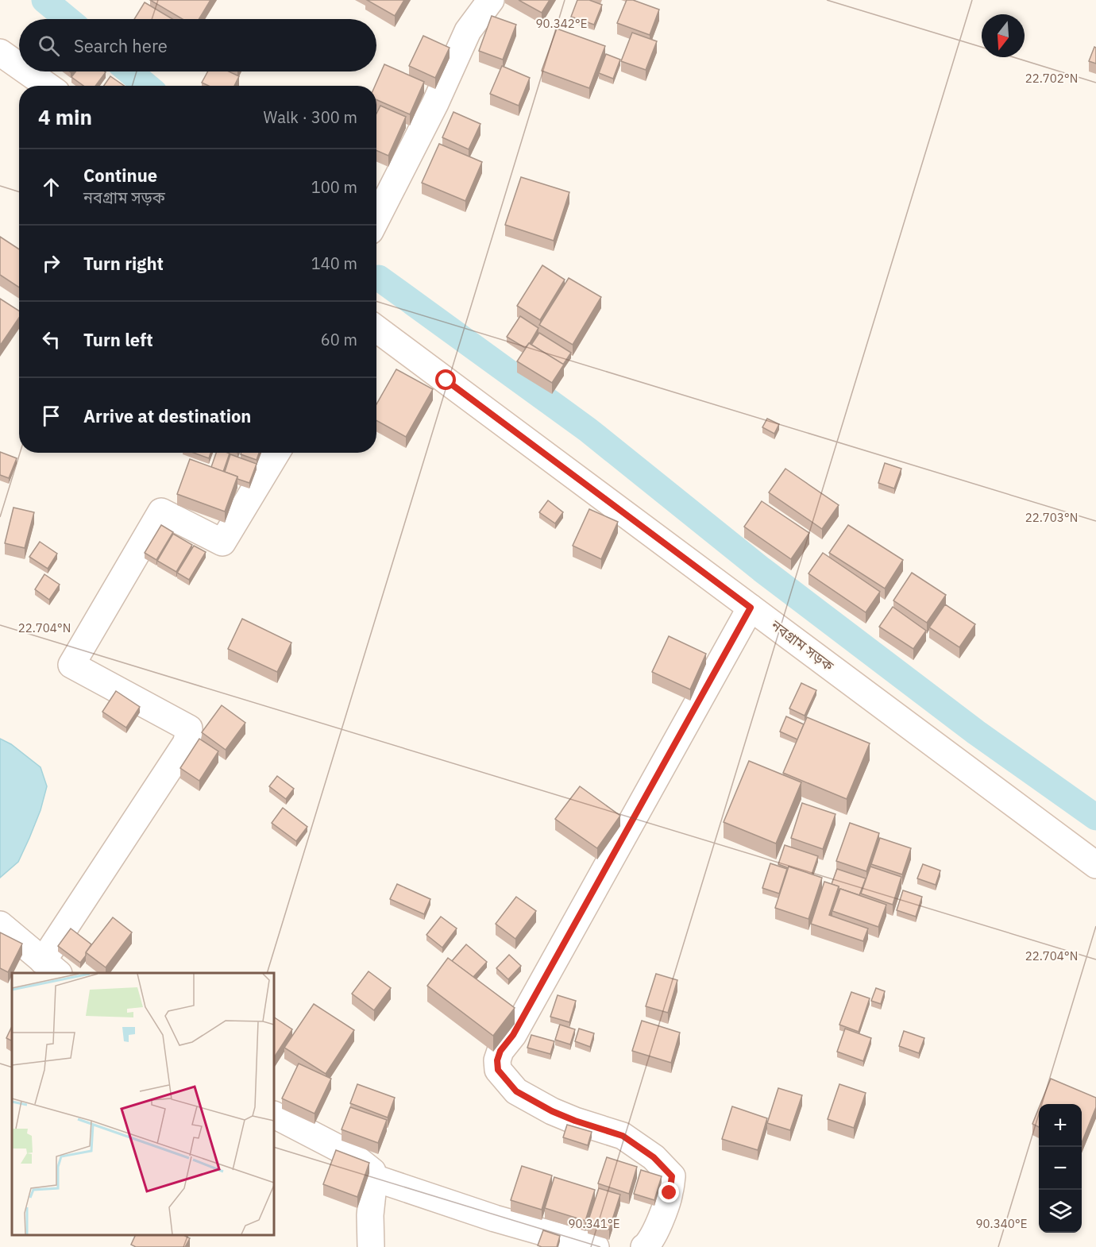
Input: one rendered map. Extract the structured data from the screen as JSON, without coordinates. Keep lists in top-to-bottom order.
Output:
{
  "streets": {
    "street": ["নবগ্রাম সড়ক"]
  },
  "north": "bottom",
  "page": {
    "search": "Search here",
    "heading": ["4 min", "Walk · 300 m"],
    "list": [
      ["Continue", "নবগ্রাম সড়ক", "100 m"],
      ["Turn right", "140 m"],
      ["Turn left", "60 m"],
      "Arrive at destination"
    ],
    "map_buttons": ["+", "−"]
  },
  "coordinates": [
    "90.342°E",
    "22.702°N",
    "22.703°N",
    "22.704°N",
    "90.341°E",
    "90.340°E"
  ]
}
